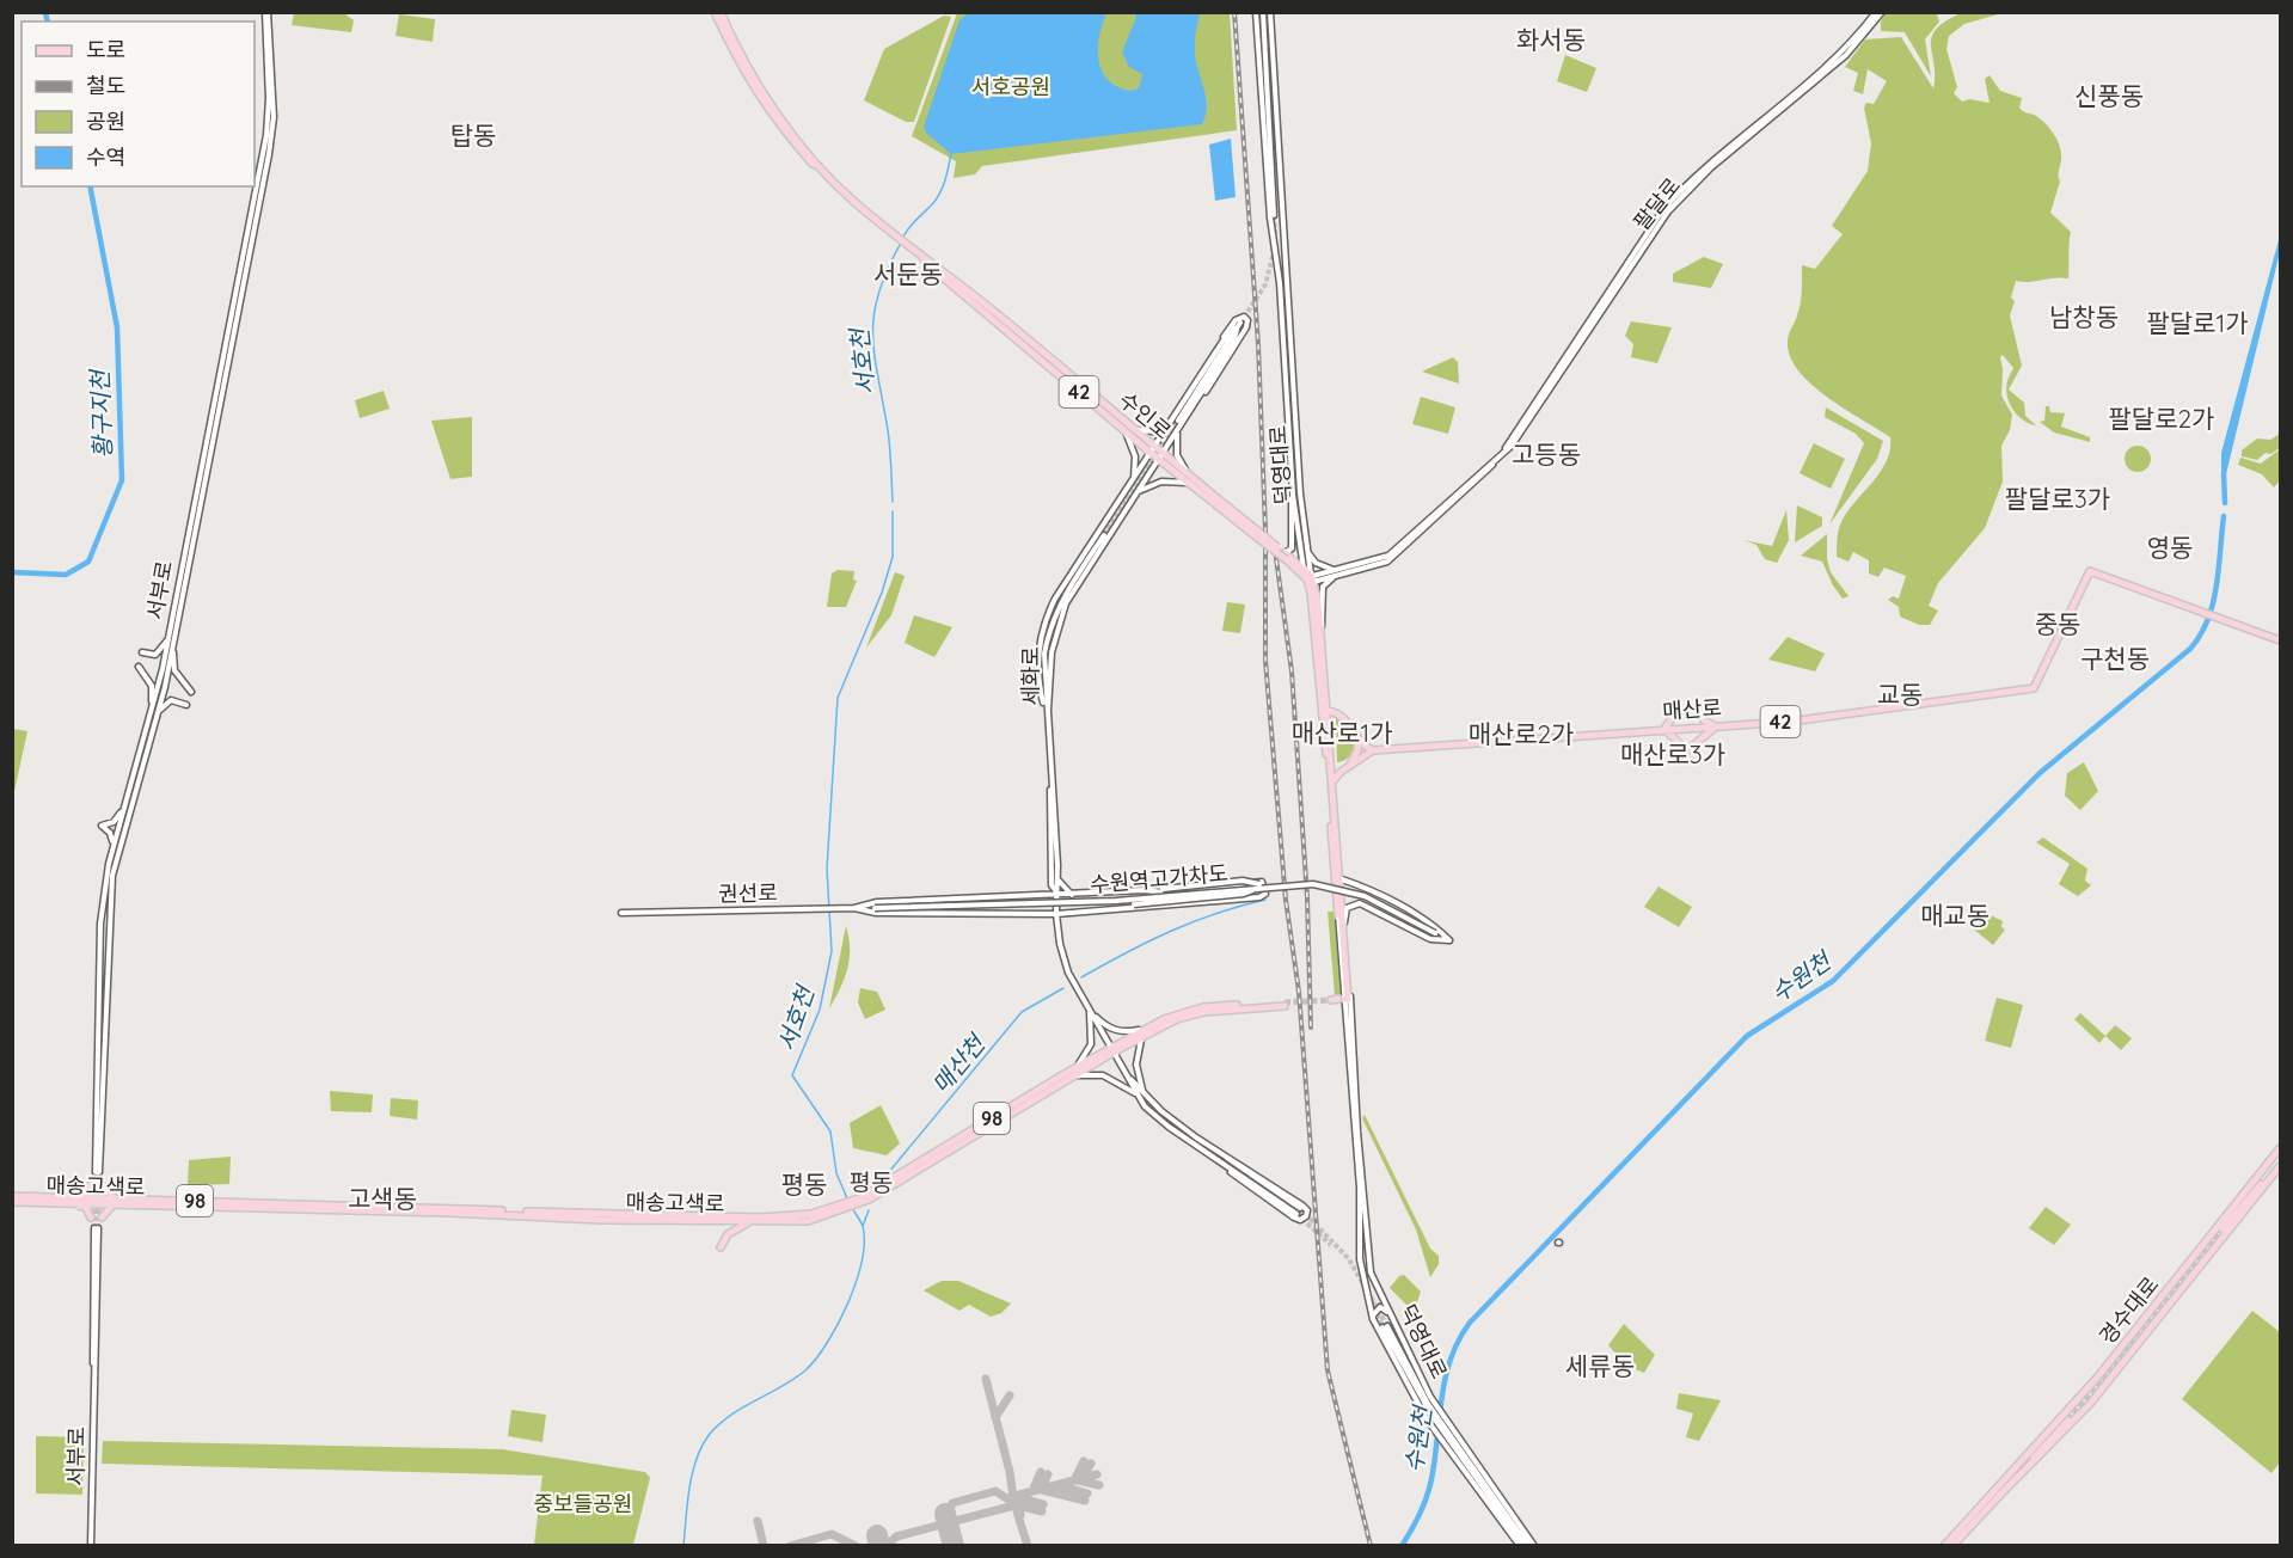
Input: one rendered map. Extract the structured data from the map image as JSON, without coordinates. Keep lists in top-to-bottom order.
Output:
{
  "streets": {
    "main road": [
      "팔달로",
      "42",
      "수인로",
      "덕영대로",
      "서부로",
      "세화로",
      "매산로",
      "수원역고가차도",
      "권선로",
      "98",
      "매송고색로",
      "경수대로"
    ]
  },
  "crossings": [
    ["팔달로", "수인로"],
    ["팔달로", "덕영대로"],
    ["42", "덕영대로"],
    ["42", "매산로"],
    ["수인로", "덕영대로"],
    ["세화로", "매송고색로"],
    ["수원역고가차도", "권선로"]
  ],
  "districts": [
    "화서동",
    "신풍동",
    "탑동",
    "서둔동",
    "남창동",
    "팔달로1가",
    "팔달로2가",
    "고등동",
    "팔달로3가",
    "영동",
    "중동",
    "구천동",
    "교동",
    "매산로1가",
    "매산로2가",
    "매산로3가",
    "매교동",
    "평동",
    "평동",
    "고색동",
    "세류동"
  ],
  "water": [
    "서호천",
    "황구지천",
    "수원천",
    "매산천"
  ],
  "parks": ["서호공원", "중보들공원"],
  "legend": [
    "도로",
    "철도",
    "공원",
    "수역"
  ]
}
